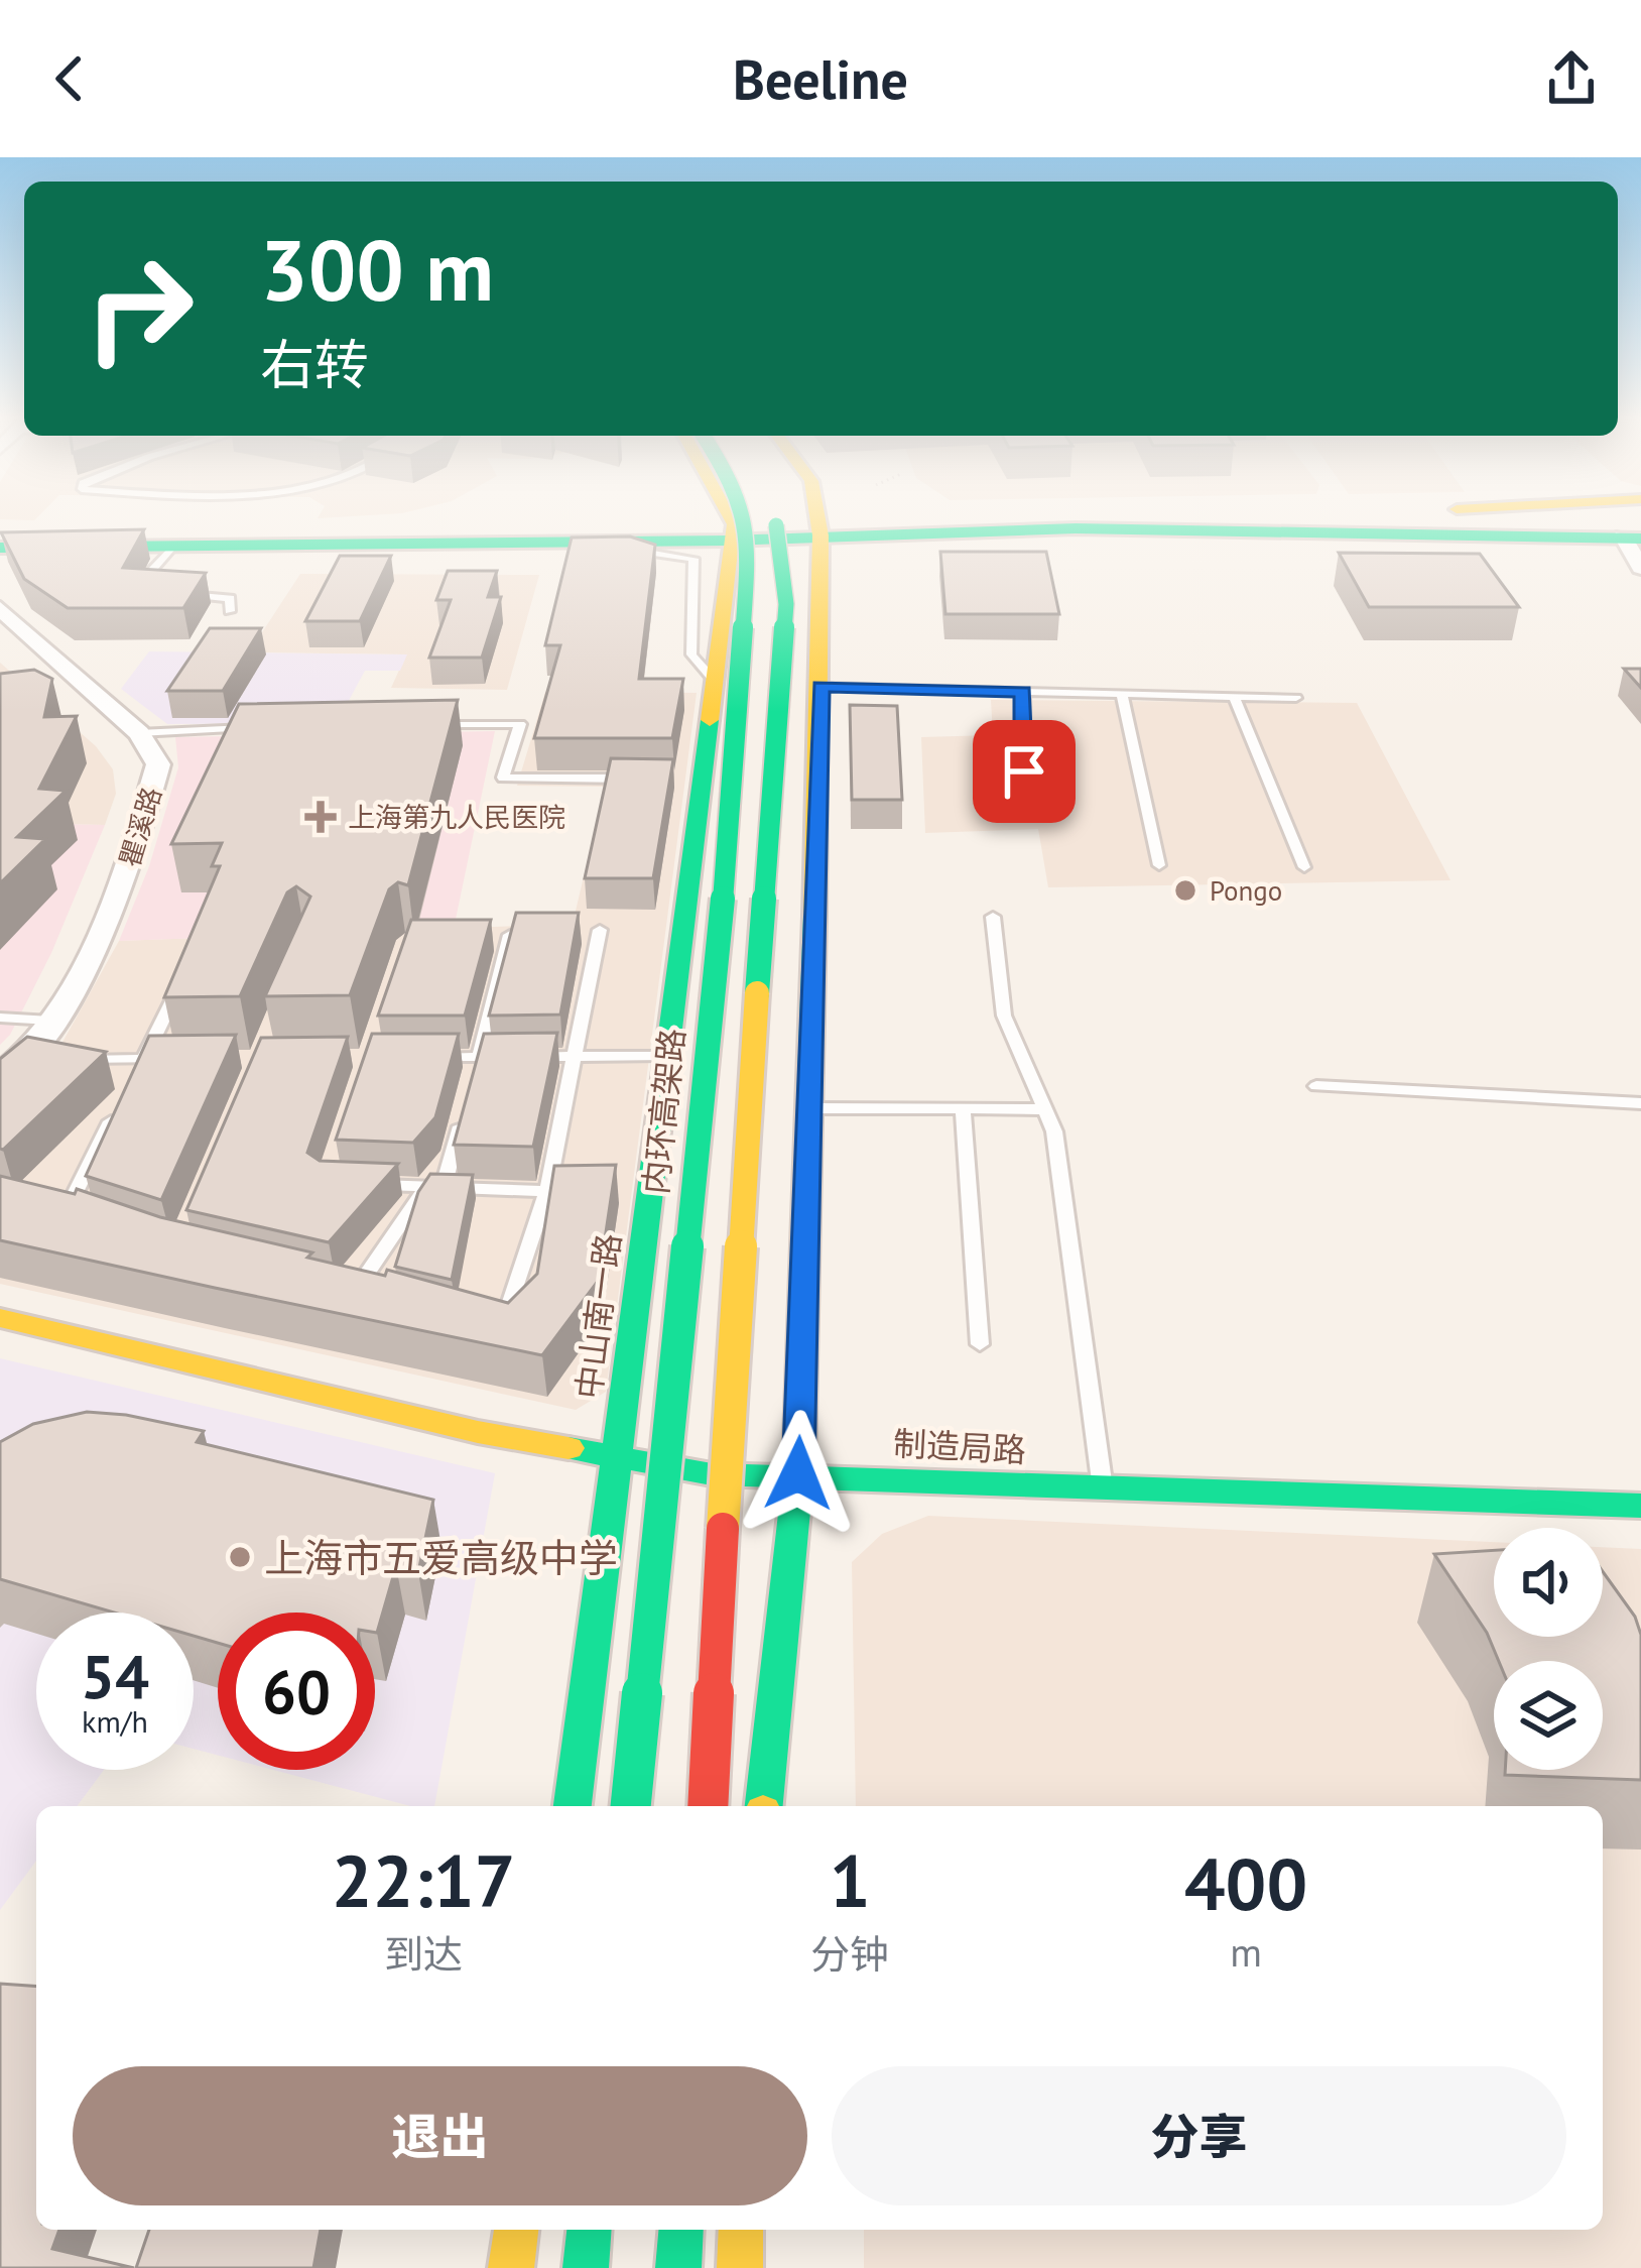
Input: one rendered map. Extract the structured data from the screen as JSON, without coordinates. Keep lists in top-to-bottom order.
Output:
{
  "streets": {
    "main road": ["内环高架路", "中山南一路", "制造局路"],
    "street": ["瞿溪路"]
  },
  "crossings": [
    ["中山南一路", "制造局路"]
  ],
  "places": {
    "health": ["上海第九人民医院"],
    "other": ["Pongo", "上海市五爱高级中学"]
  },
  "page": {
    "header": "Beeline",
    "turn": ["300 m", "右转"],
    "speed": "54 km/h",
    "limit": "60",
    "eta": [
      "22:17",
      "到达",
      "1",
      "分钟",
      "400",
      "m"
    ],
    "buttons": ["退出", "分享"]
  }
}
